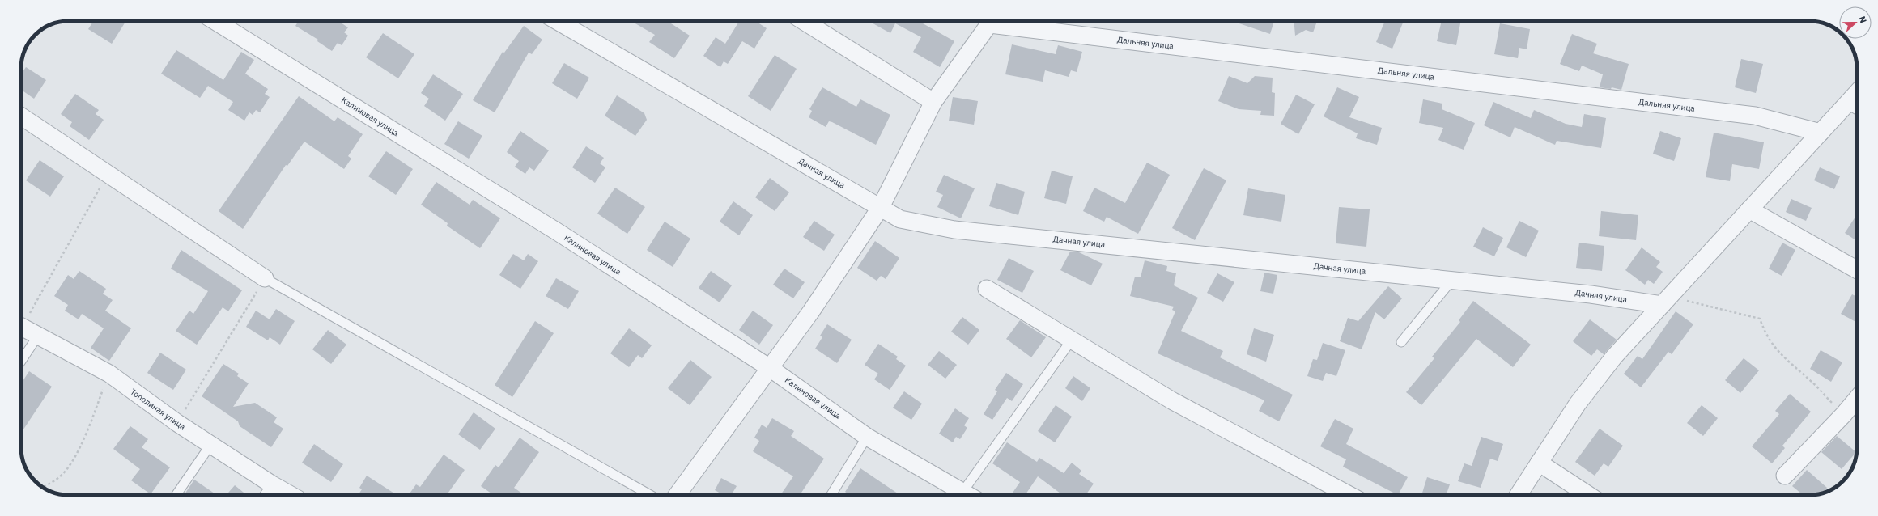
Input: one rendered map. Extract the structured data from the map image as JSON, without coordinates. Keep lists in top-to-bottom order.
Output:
{
  "streets": {
    "street": [
      "Дальняя улица",
      "Калиновая улица",
      "Дачная улица",
      "Тополиная улица"
    ]
  },
  "north": "right"
}
